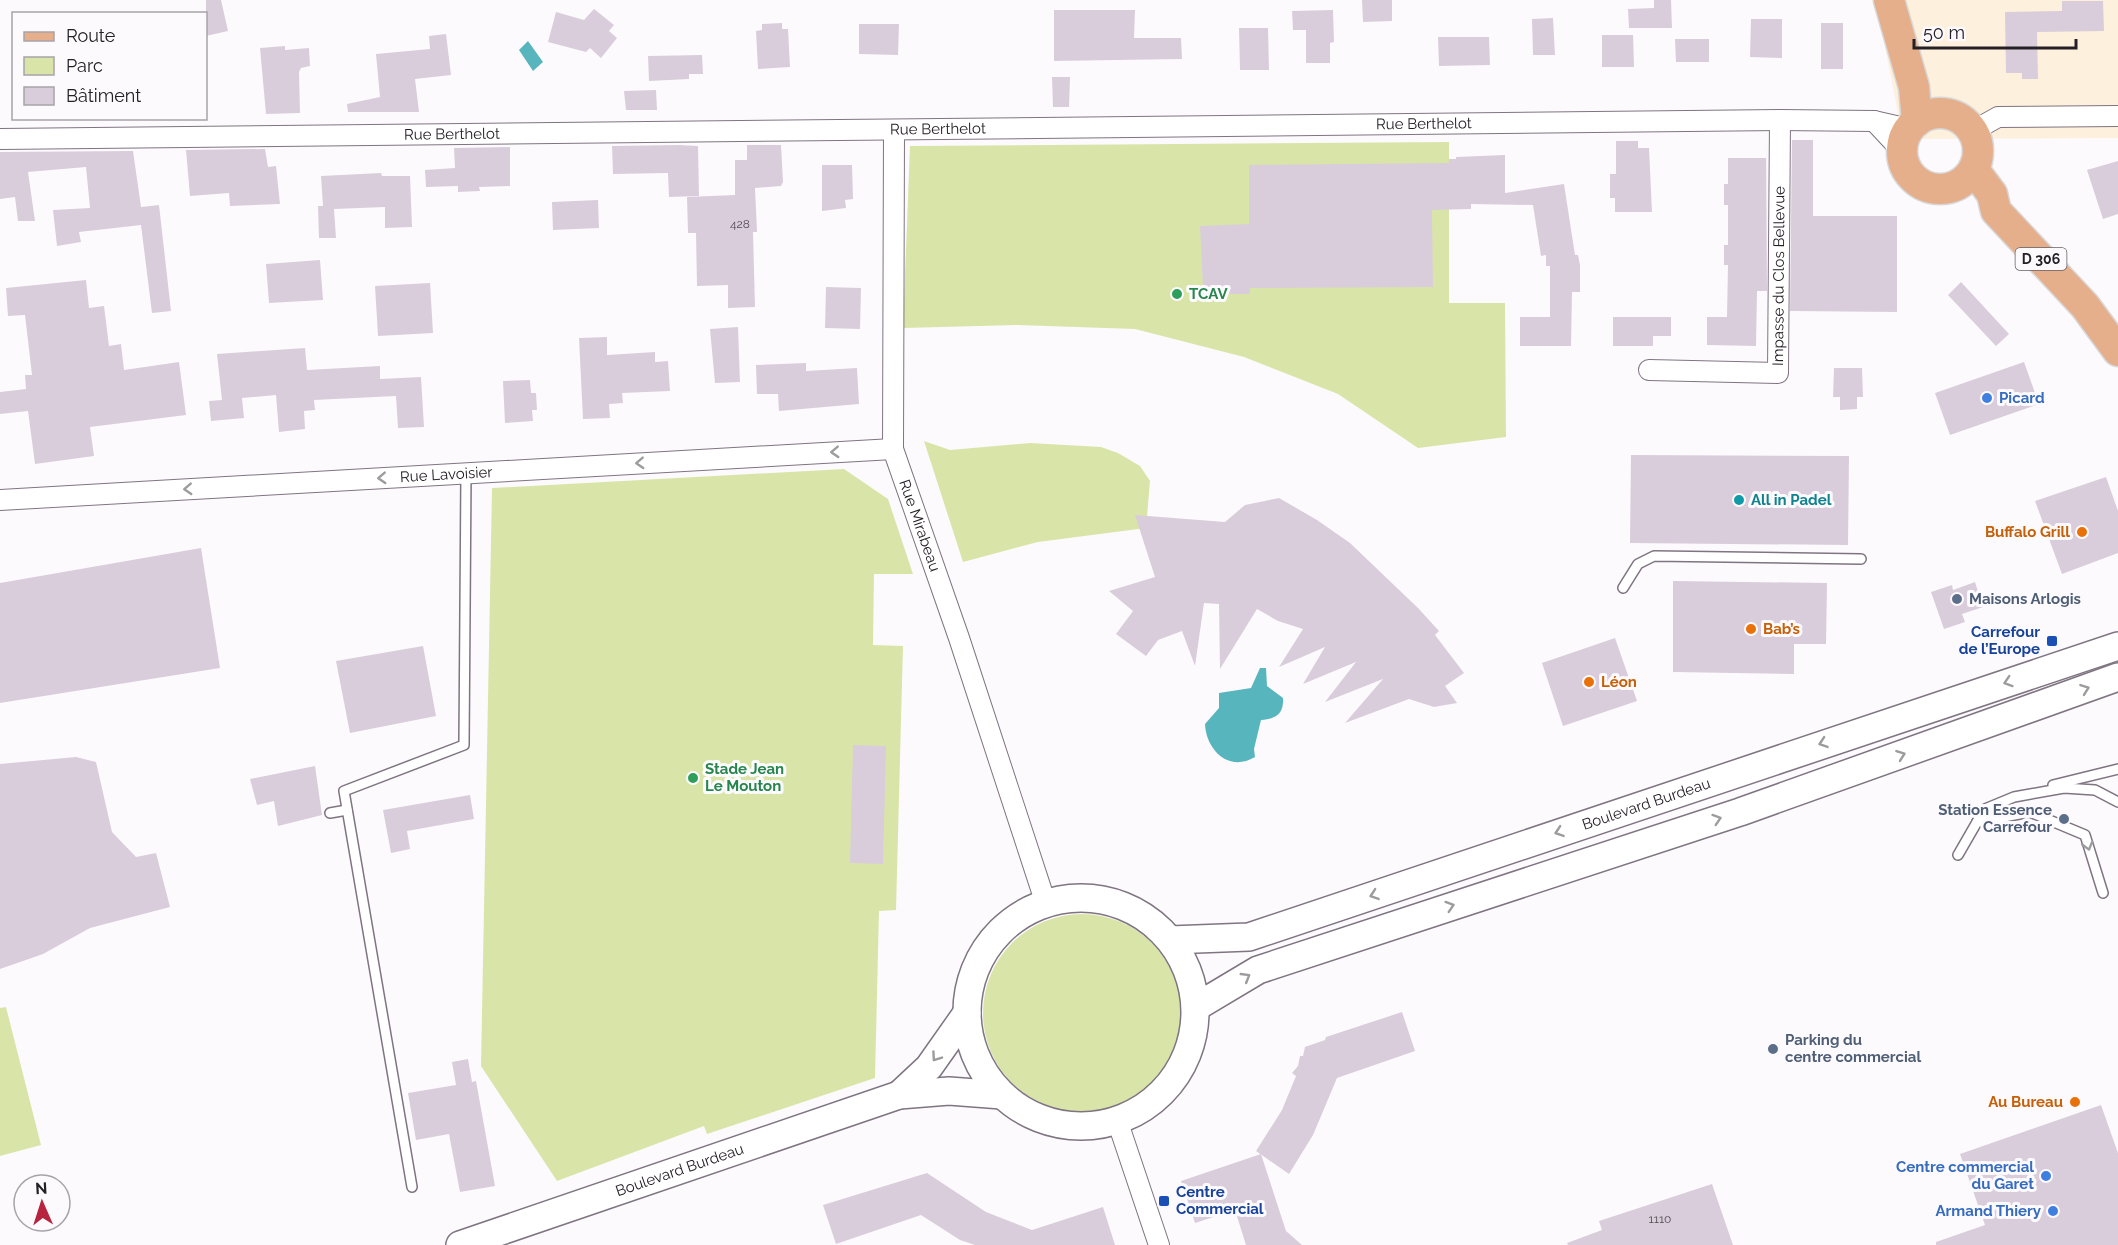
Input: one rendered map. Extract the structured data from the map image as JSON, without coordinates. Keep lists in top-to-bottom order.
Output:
{
  "streets": {
    "main road": ["D 306", "Boulevard Burdeau"],
    "street": [
      "Rue Berthelot",
      "Impasse du Clos Bellevue",
      "Rue Lavoisier",
      "Rue Mirabeau"
    ]
  },
  "crossings": [
    ["Rue Berthelot", "D 306"],
    ["Rue Berthelot", "Impasse du Clos Bellevue"],
    ["Rue Berthelot", "Rue Mirabeau"],
    ["Rue Lavoisier", "Rue Mirabeau"]
  ],
  "one_way": ["Rue Lavoisier"],
  "places": {
    "other": [
      "TCAV",
      "Picard",
      "All in Padel",
      "Buffalo Grill",
      "Maisons Arlogis",
      "Bab’s",
      "Léon",
      "Stade Jean Le Mouton",
      "Station Essence Carrefour",
      "Parking du centre commercial",
      "Au Bureau",
      "Centre commercial du Garet",
      "Armand Thiery"
    ],
    "transit": ["Carrefour de l’Europe", "Centre Commercial"]
  },
  "house_numbers": ["428", "1110"],
  "legend": ["Route", "Parc", "Bâtiment"],
  "scale_bar": "50 m",
  "north": "top"
}
